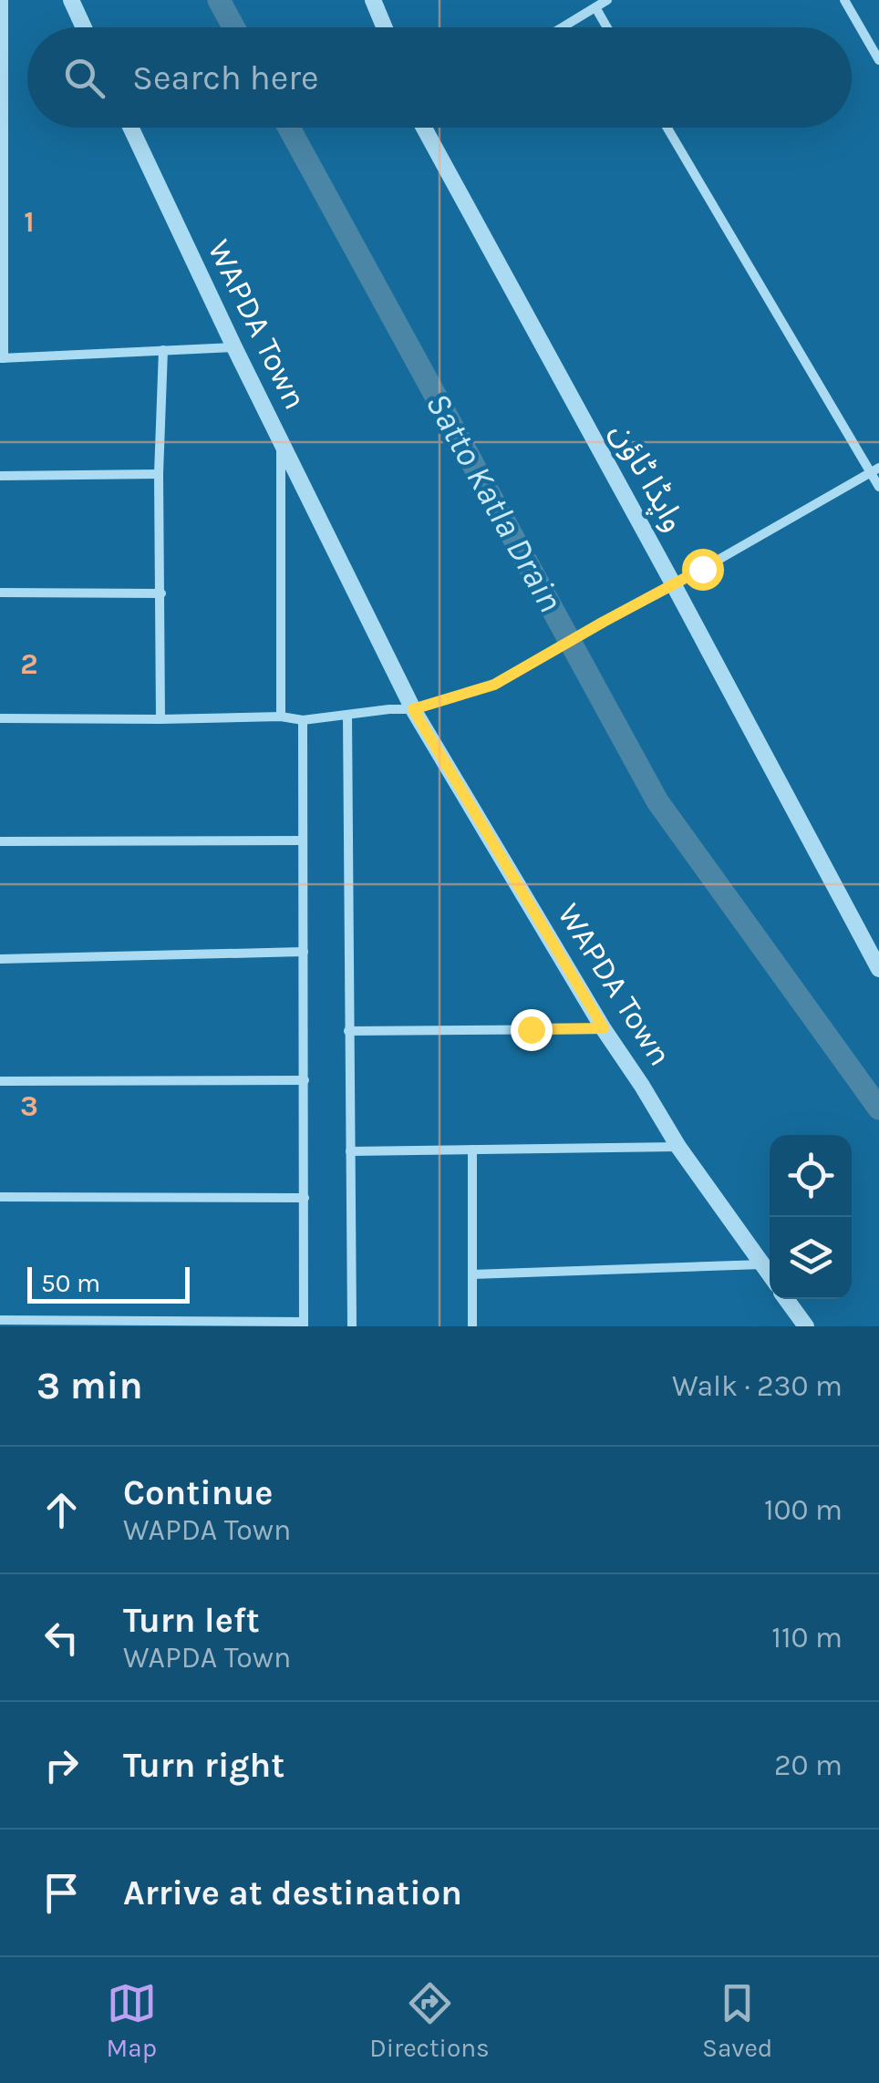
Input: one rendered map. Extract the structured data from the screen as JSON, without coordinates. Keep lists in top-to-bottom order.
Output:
{
  "streets": {
    "street": ["WAPDA Town", "واپڈا ٹاؤن"]
  },
  "water": ["Satto Katla Drain"],
  "scale_bar": "50 m",
  "page": {
    "search": "Search here",
    "scale": "50 m",
    "heading": ["3 min", "Walk · 230 m"],
    "list": [
      ["Continue", "WAPDA Town", "100 m"],
      ["Turn left", "WAPDA Town", "110 m"],
      ["Turn right", "20 m"],
      "Arrive at destination"
    ],
    "nav": ["Map", "Directions", "Saved"]
  },
  "grid": {
    "rows": ["1", "2", "3"]
  }
}
